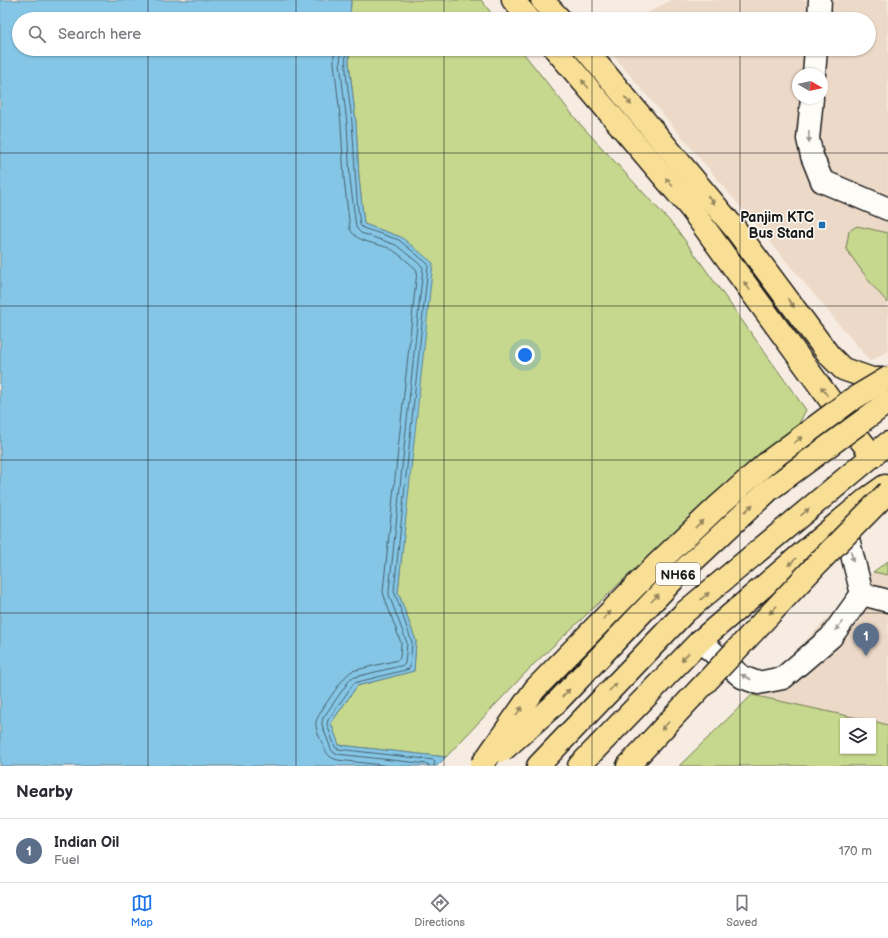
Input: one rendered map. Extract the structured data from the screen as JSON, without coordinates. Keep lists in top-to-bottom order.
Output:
{
  "streets": {
    "main road": ["NH66"]
  },
  "places": {
    "transit": ["Panjim KTC Bus Stand"]
  },
  "north": "right",
  "page": {
    "search": "Search here",
    "pins": "1",
    "heading": "Nearby",
    "list": [
      {
        "mark": "1",
        "name": "Indian Oil",
        "note": "Fuel",
        "value": "170 m"
      }
    ],
    "nav": ["Map", "Directions", "Saved"]
  }
}
